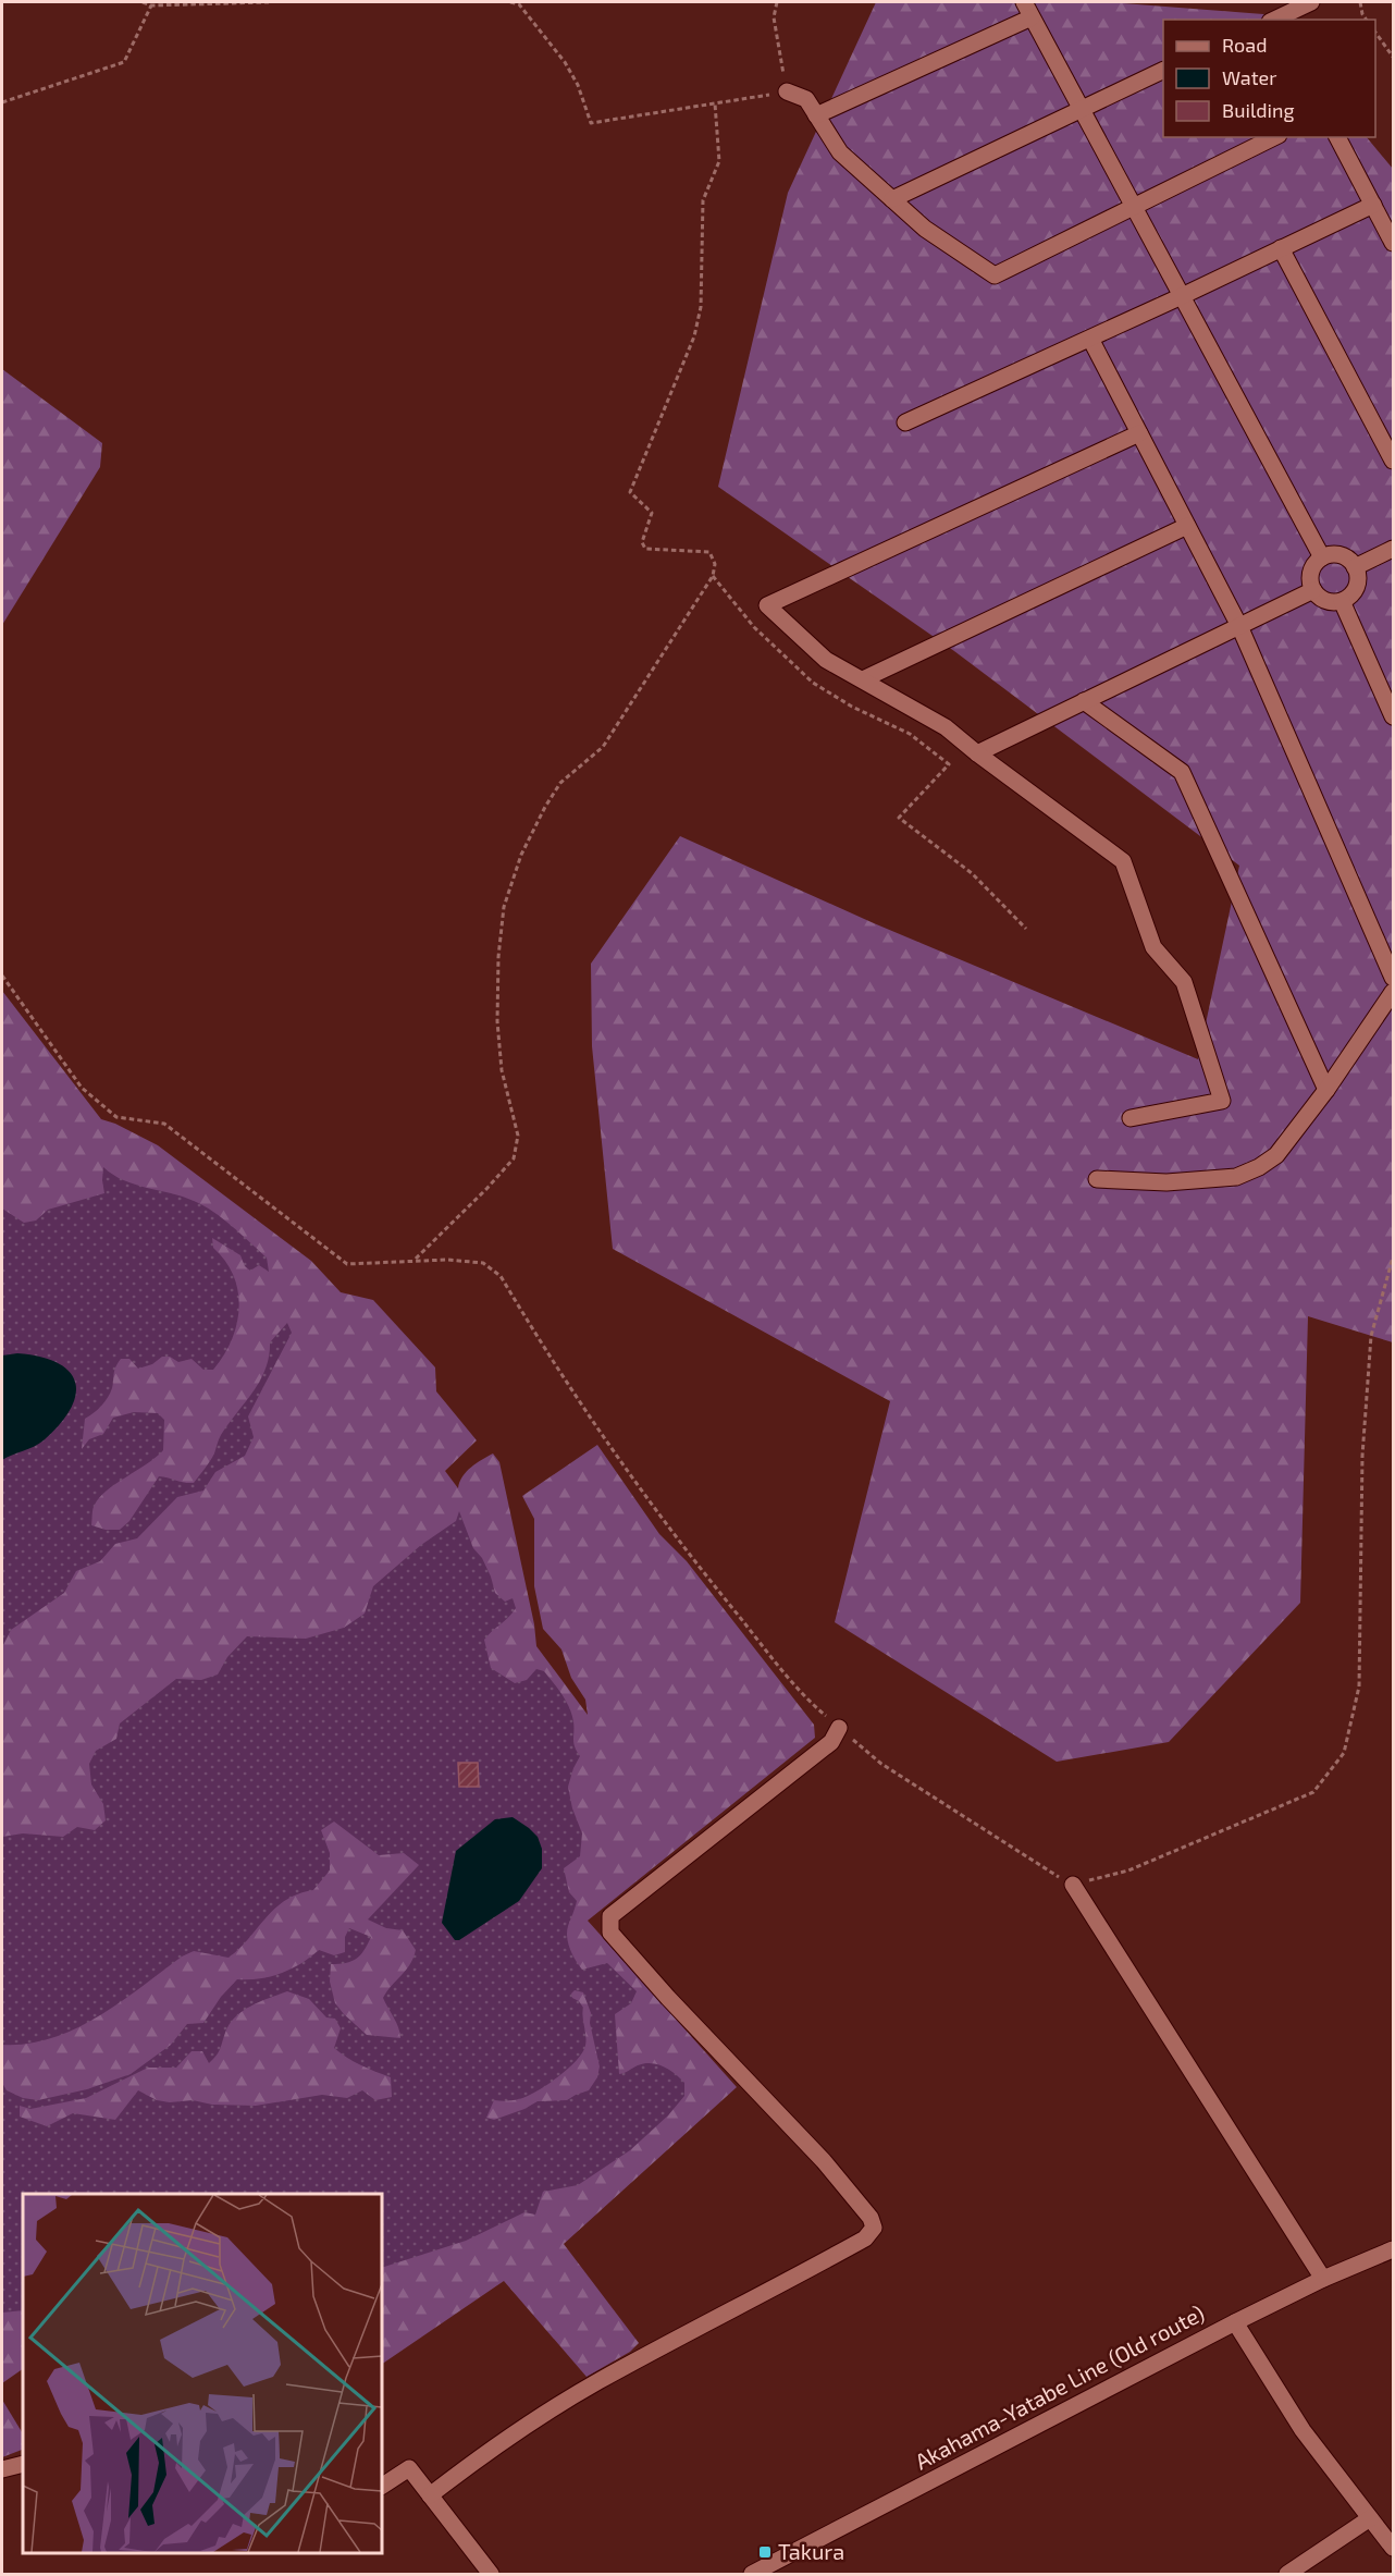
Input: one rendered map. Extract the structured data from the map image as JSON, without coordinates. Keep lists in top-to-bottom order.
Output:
{
  "streets": {
    "street": ["Akahama-Yatabe Line (Old route)"]
  },
  "places": {
    "transit": ["Takura"]
  },
  "legend": ["Road", "Water", "Building"]
}
